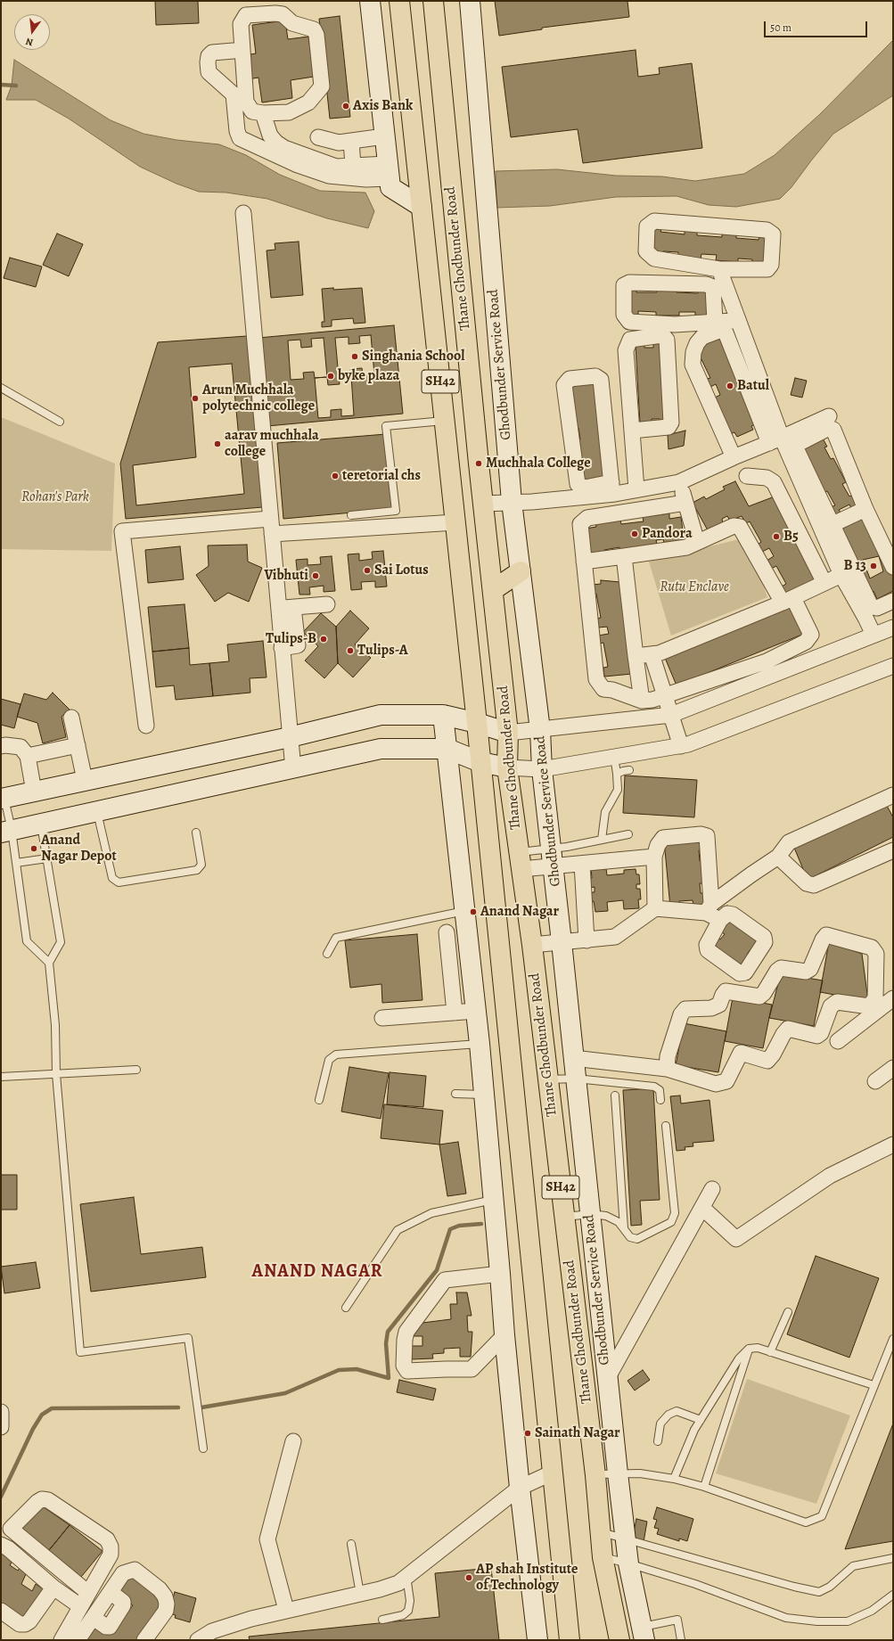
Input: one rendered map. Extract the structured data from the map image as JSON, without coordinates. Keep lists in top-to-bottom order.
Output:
{
  "streets": {
    "main road": ["Thane Ghodbunder Road", "SH42"],
    "street": ["Ghodbunder Service Road"]
  },
  "districts": ["ANAND NAGAR"],
  "parks": ["Rohan's Park", "Rutu Enclave"],
  "places": [
    "Axis Bank",
    "Singhania School",
    "byke plaza",
    "Batul",
    "Arun Muchhala polytechnic college",
    "aarav muchhala college",
    "Muchhala College",
    "teretorial chs",
    "Pandora",
    "B5",
    "B 13",
    "Sai Lotus",
    "Vibhuti",
    "Tulips-B",
    "Tulips-A",
    "Anand Nagar Depot",
    "Anand Nagar",
    "Sainath Nagar",
    "AP shah Institute of Technology"
  ],
  "scale_bar": "50 m",
  "north": "bottom"
}
